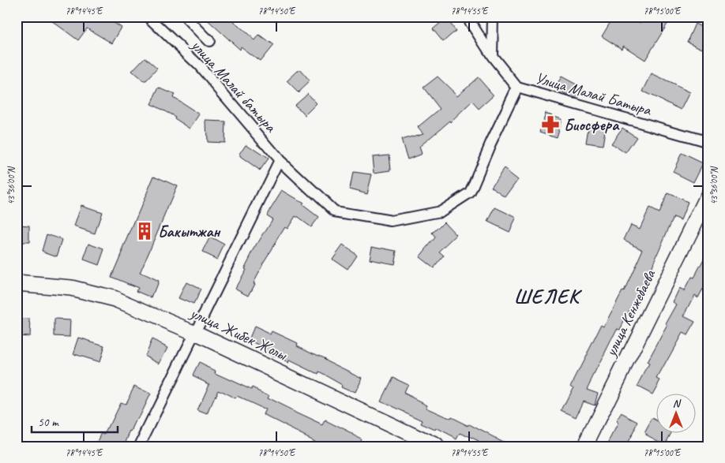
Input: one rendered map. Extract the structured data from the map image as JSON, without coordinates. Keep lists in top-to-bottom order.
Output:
{
  "streets": {
    "main road": ["улица Кенжебаева", "улица Жибек Жолы"],
    "street": ["улица Малай батыра", "Улица Малай Батыра"]
  },
  "crossings": [
    ["улица Малай батыра", "Улица Малай Батыра"]
  ],
  "districts": ["ШЕЛЕК"],
  "places": {
    "pharmacy": ["Биосфера"],
    "building": ["Бакытжан"]
  },
  "scale_bar": "50 m",
  "north": "top",
  "coordinates": [
    "78°14'45\"E",
    "78°14'50\"E",
    "78°14'55\"E",
    "78°15'00\"E",
    "43°36'00\"N"
  ]
}
